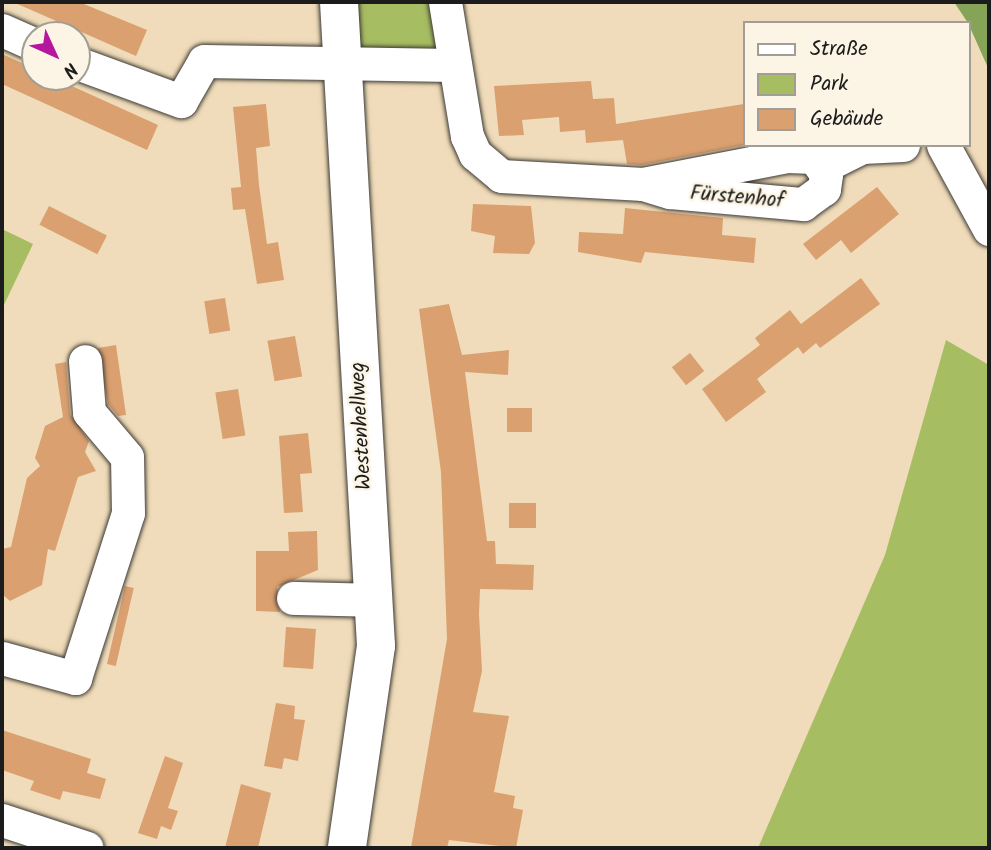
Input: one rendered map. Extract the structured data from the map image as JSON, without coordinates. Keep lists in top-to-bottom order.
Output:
{
  "streets": {
    "main road": ["Westenhellweg"],
    "street": ["Fürstenhof"]
  },
  "legend": ["Straße", "Park", "Gebäude"],
  "north": "bottom right"
}
